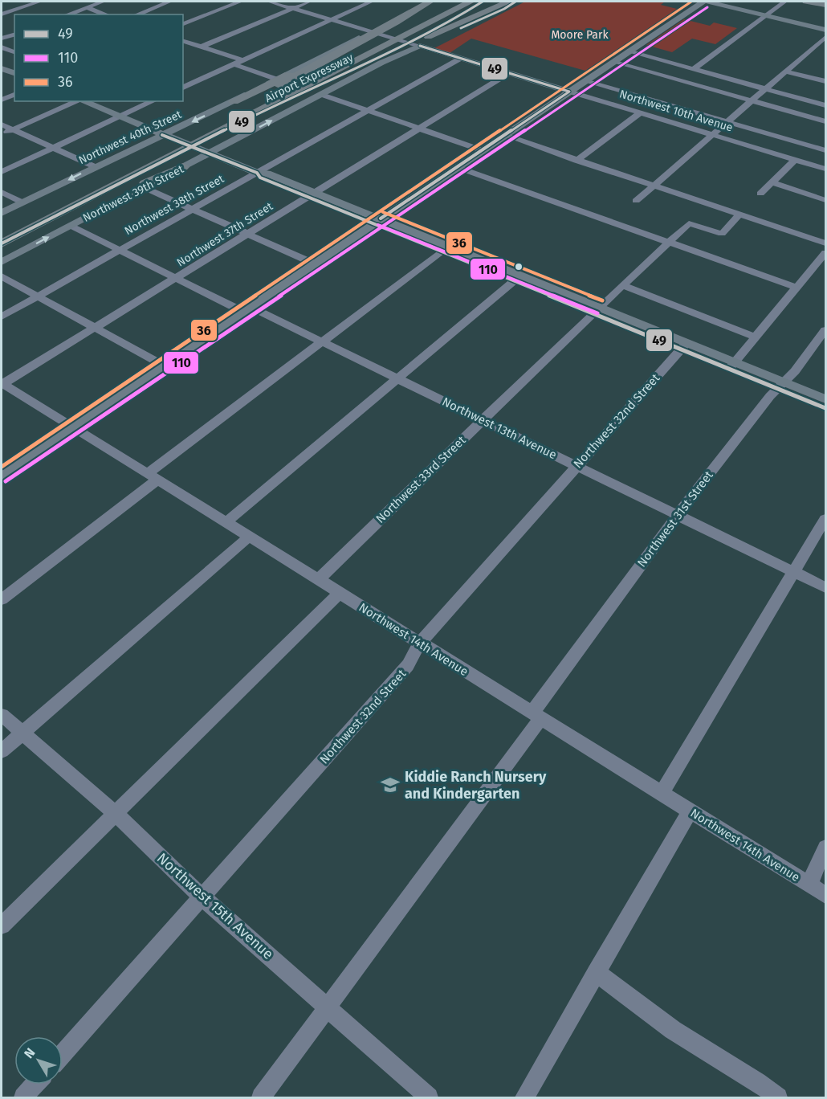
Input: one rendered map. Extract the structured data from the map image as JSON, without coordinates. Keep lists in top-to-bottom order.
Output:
{
  "streets": {
    "highway": ["Airport Expressway"],
    "main road": ["Northwest 10th Avenue", "Northwest 40th Street", "Northwest 39th Street"],
    "street": [
      "Northwest 38th Street",
      "Northwest 37th Street",
      "Northwest 32nd Street",
      "Northwest 13th Avenue",
      "Northwest 33rd Street",
      "Northwest 31st Street",
      "Northwest 14th Avenue",
      "Northwest 15th Avenue"
    ]
  },
  "crossings": [
    ["Airport Expressway", "Northwest 10th Avenue"],
    ["Airport Expressway", "Northwest 40th Street"],
    ["Airport Expressway", "Northwest 39th Street"],
    ["Northwest 10th Avenue", "Northwest 40th Street"],
    ["Northwest 10th Avenue", "Northwest 39th Street"],
    ["Northwest 10th Avenue", "Northwest 38th Street"],
    ["Northwest 10th Avenue", "Northwest 37th Street"],
    ["Northwest 39th Street", "Northwest 13th Avenue"],
    ["Northwest 38th Street", "Northwest 13th Avenue"],
    ["Northwest 37th Street", "Northwest 13th Avenue"],
    ["Northwest 37th Street", "Northwest 14th Avenue"],
    ["Northwest 32nd Street", "Northwest 13th Avenue"],
    ["Northwest 32nd Street", "Northwest 14th Avenue"],
    ["Northwest 32nd Street", "Northwest 15th Avenue"],
    ["Northwest 13th Avenue", "Northwest 33rd Street"],
    ["Northwest 13th Avenue", "Northwest 31st Street"],
    ["Northwest 33rd Street", "Northwest 14th Avenue"],
    ["Northwest 31st Street", "Northwest 14th Avenue"],
    ["Northwest 31st Street", "Northwest 15th Avenue"]
  ],
  "one_way": ["Northwest 40th Street", "Northwest 39th Street"],
  "parks": ["Moore Park"],
  "places": {
    "school or university": ["Kiddie Ranch Nursery and Kindergarten"]
  },
  "lines": ["transit line 49", "transit line 36", "transit line 110"],
  "legend": ["49", "110", "36"],
  "north": "top left"
}
